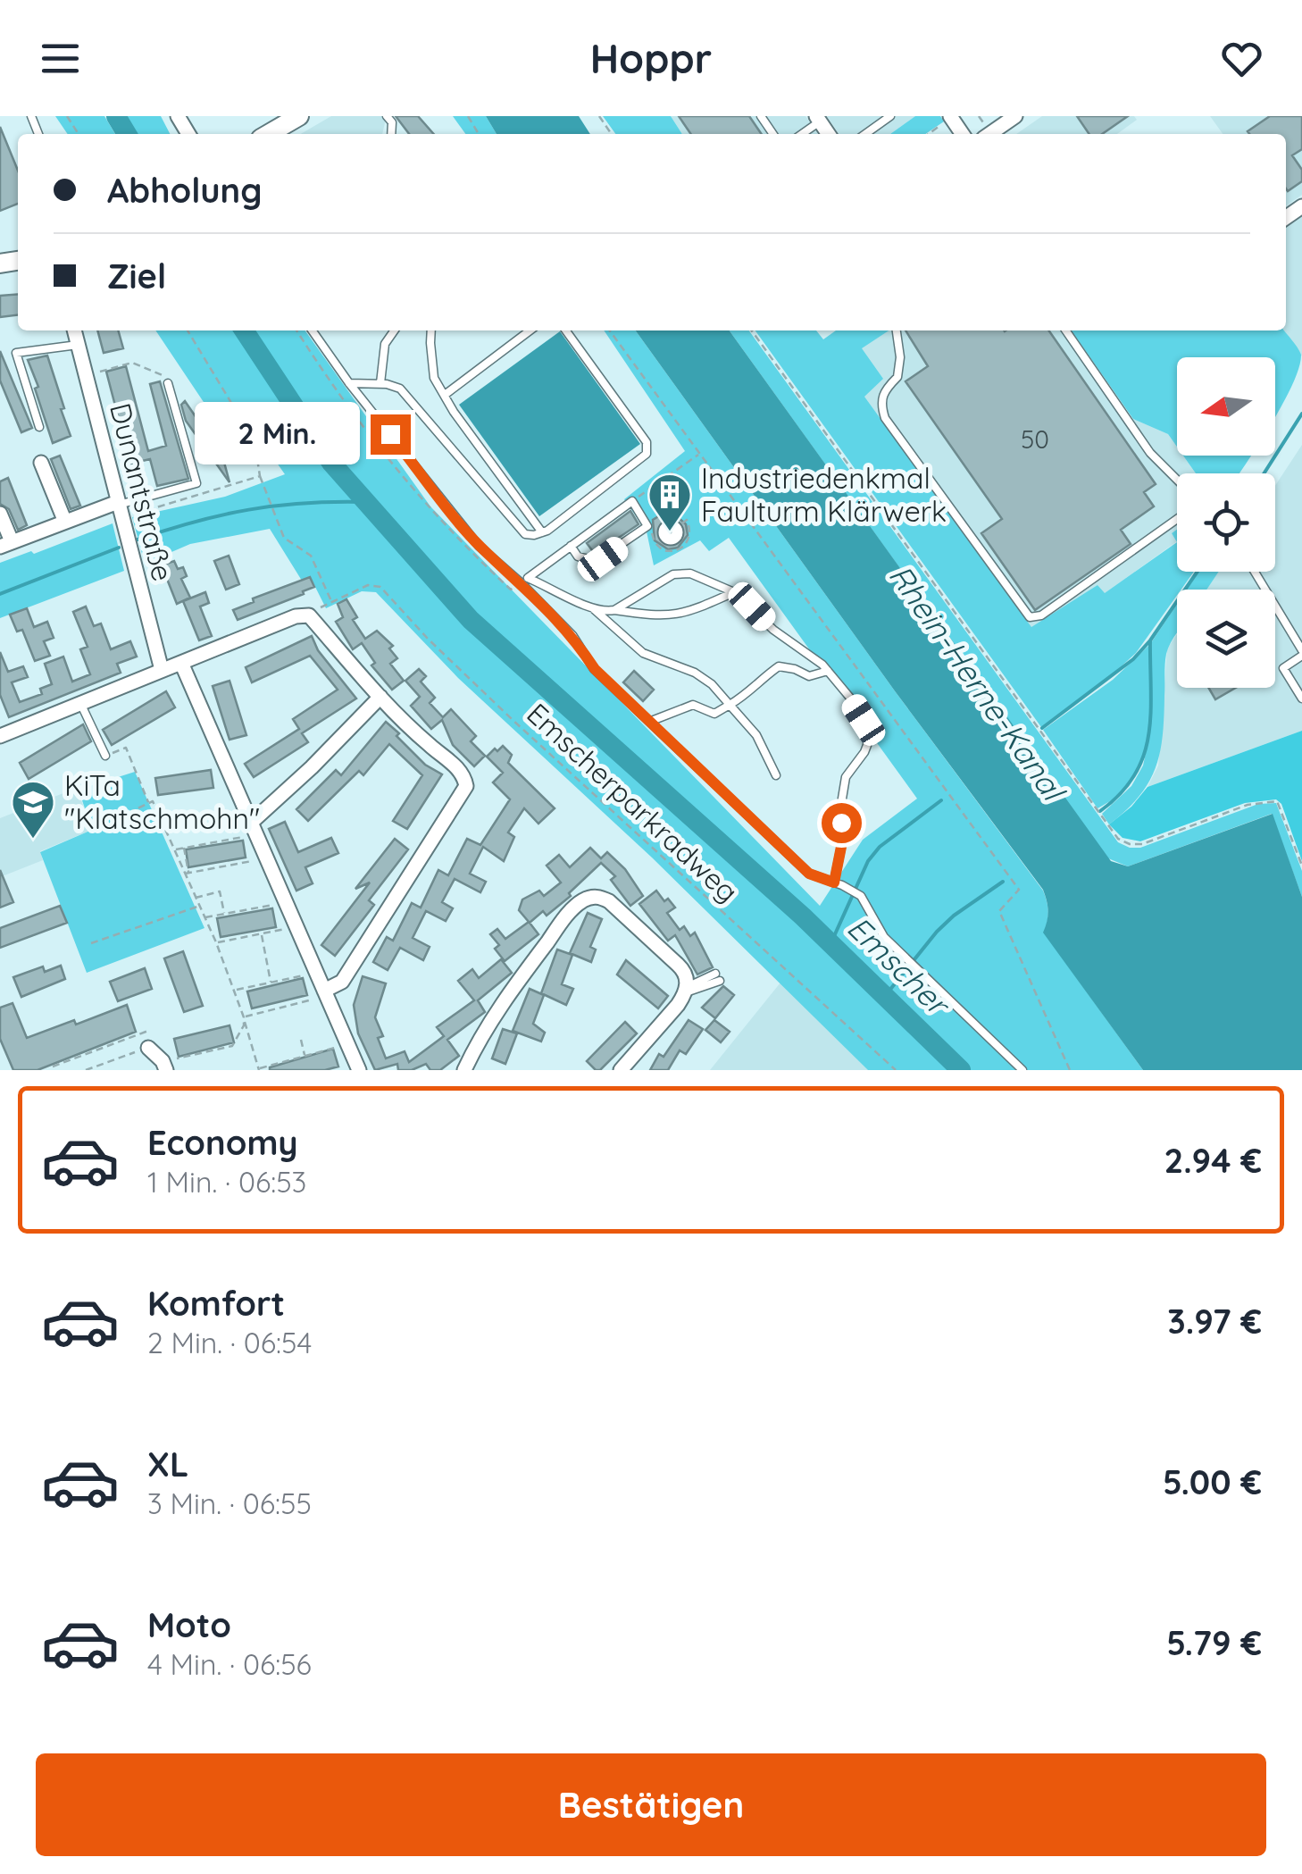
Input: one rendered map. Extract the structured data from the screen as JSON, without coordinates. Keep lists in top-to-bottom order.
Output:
{
  "streets": {
    "street": ["Dunantstraße"],
    "path": ["Emscherparkradweg"]
  },
  "water": ["Rhein-Herne-Kanal", "Emscher"],
  "places": {
    "building": ["Industriedenkmal Faulturm Klärwerk"],
    "school or university": ["KiTa \"Klatschmohn\""]
  },
  "house_numbers": ["50"],
  "north": "left",
  "page": {
    "header": "Hoppr",
    "banner": ["Abholung", "Ziel"],
    "bubble": "2 Min.",
    "list": [
      {
        "name": "Economy",
        "note": "1 Min. · 06:53",
        "value": "2.94 €"
      },
      {
        "name": "Komfort",
        "note": "2 Min. · 06:54",
        "value": "3.97 €"
      },
      {
        "name": "XL",
        "note": "3 Min. · 06:55",
        "value": "5.00 €"
      },
      {
        "name": "Moto",
        "note": "4 Min. · 06:56",
        "value": "5.79 €"
      }
    ],
    "buttons": "Bestätigen"
  }
}
